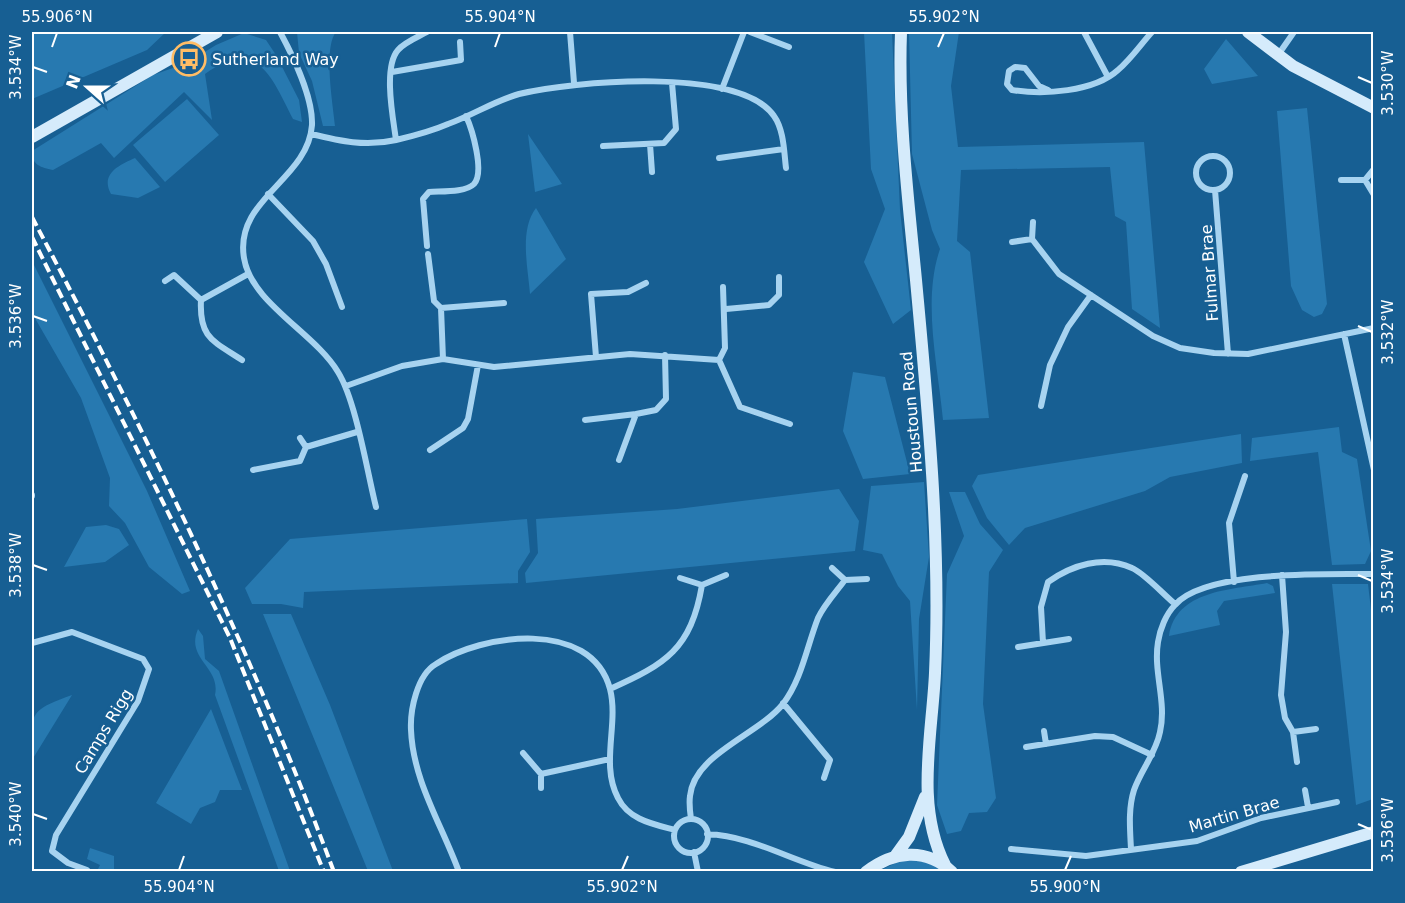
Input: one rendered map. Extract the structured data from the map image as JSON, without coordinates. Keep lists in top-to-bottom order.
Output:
{
  "streets": {
    "street": [
      "Fulmar Brae",
      "Houstoun Road",
      "Camps Rigg",
      "Martin Brae"
    ]
  },
  "places": {
    "bus stop": ["Sutherland Way"]
  },
  "north": "left",
  "coordinates": [
    "55.906°N",
    "55.904°N",
    "55.902°N",
    "3.534°W",
    "3.530°W",
    "3.536°W",
    "3.532°W",
    "3.538°W",
    "3.540°W",
    "55.900°N"
  ]
}
